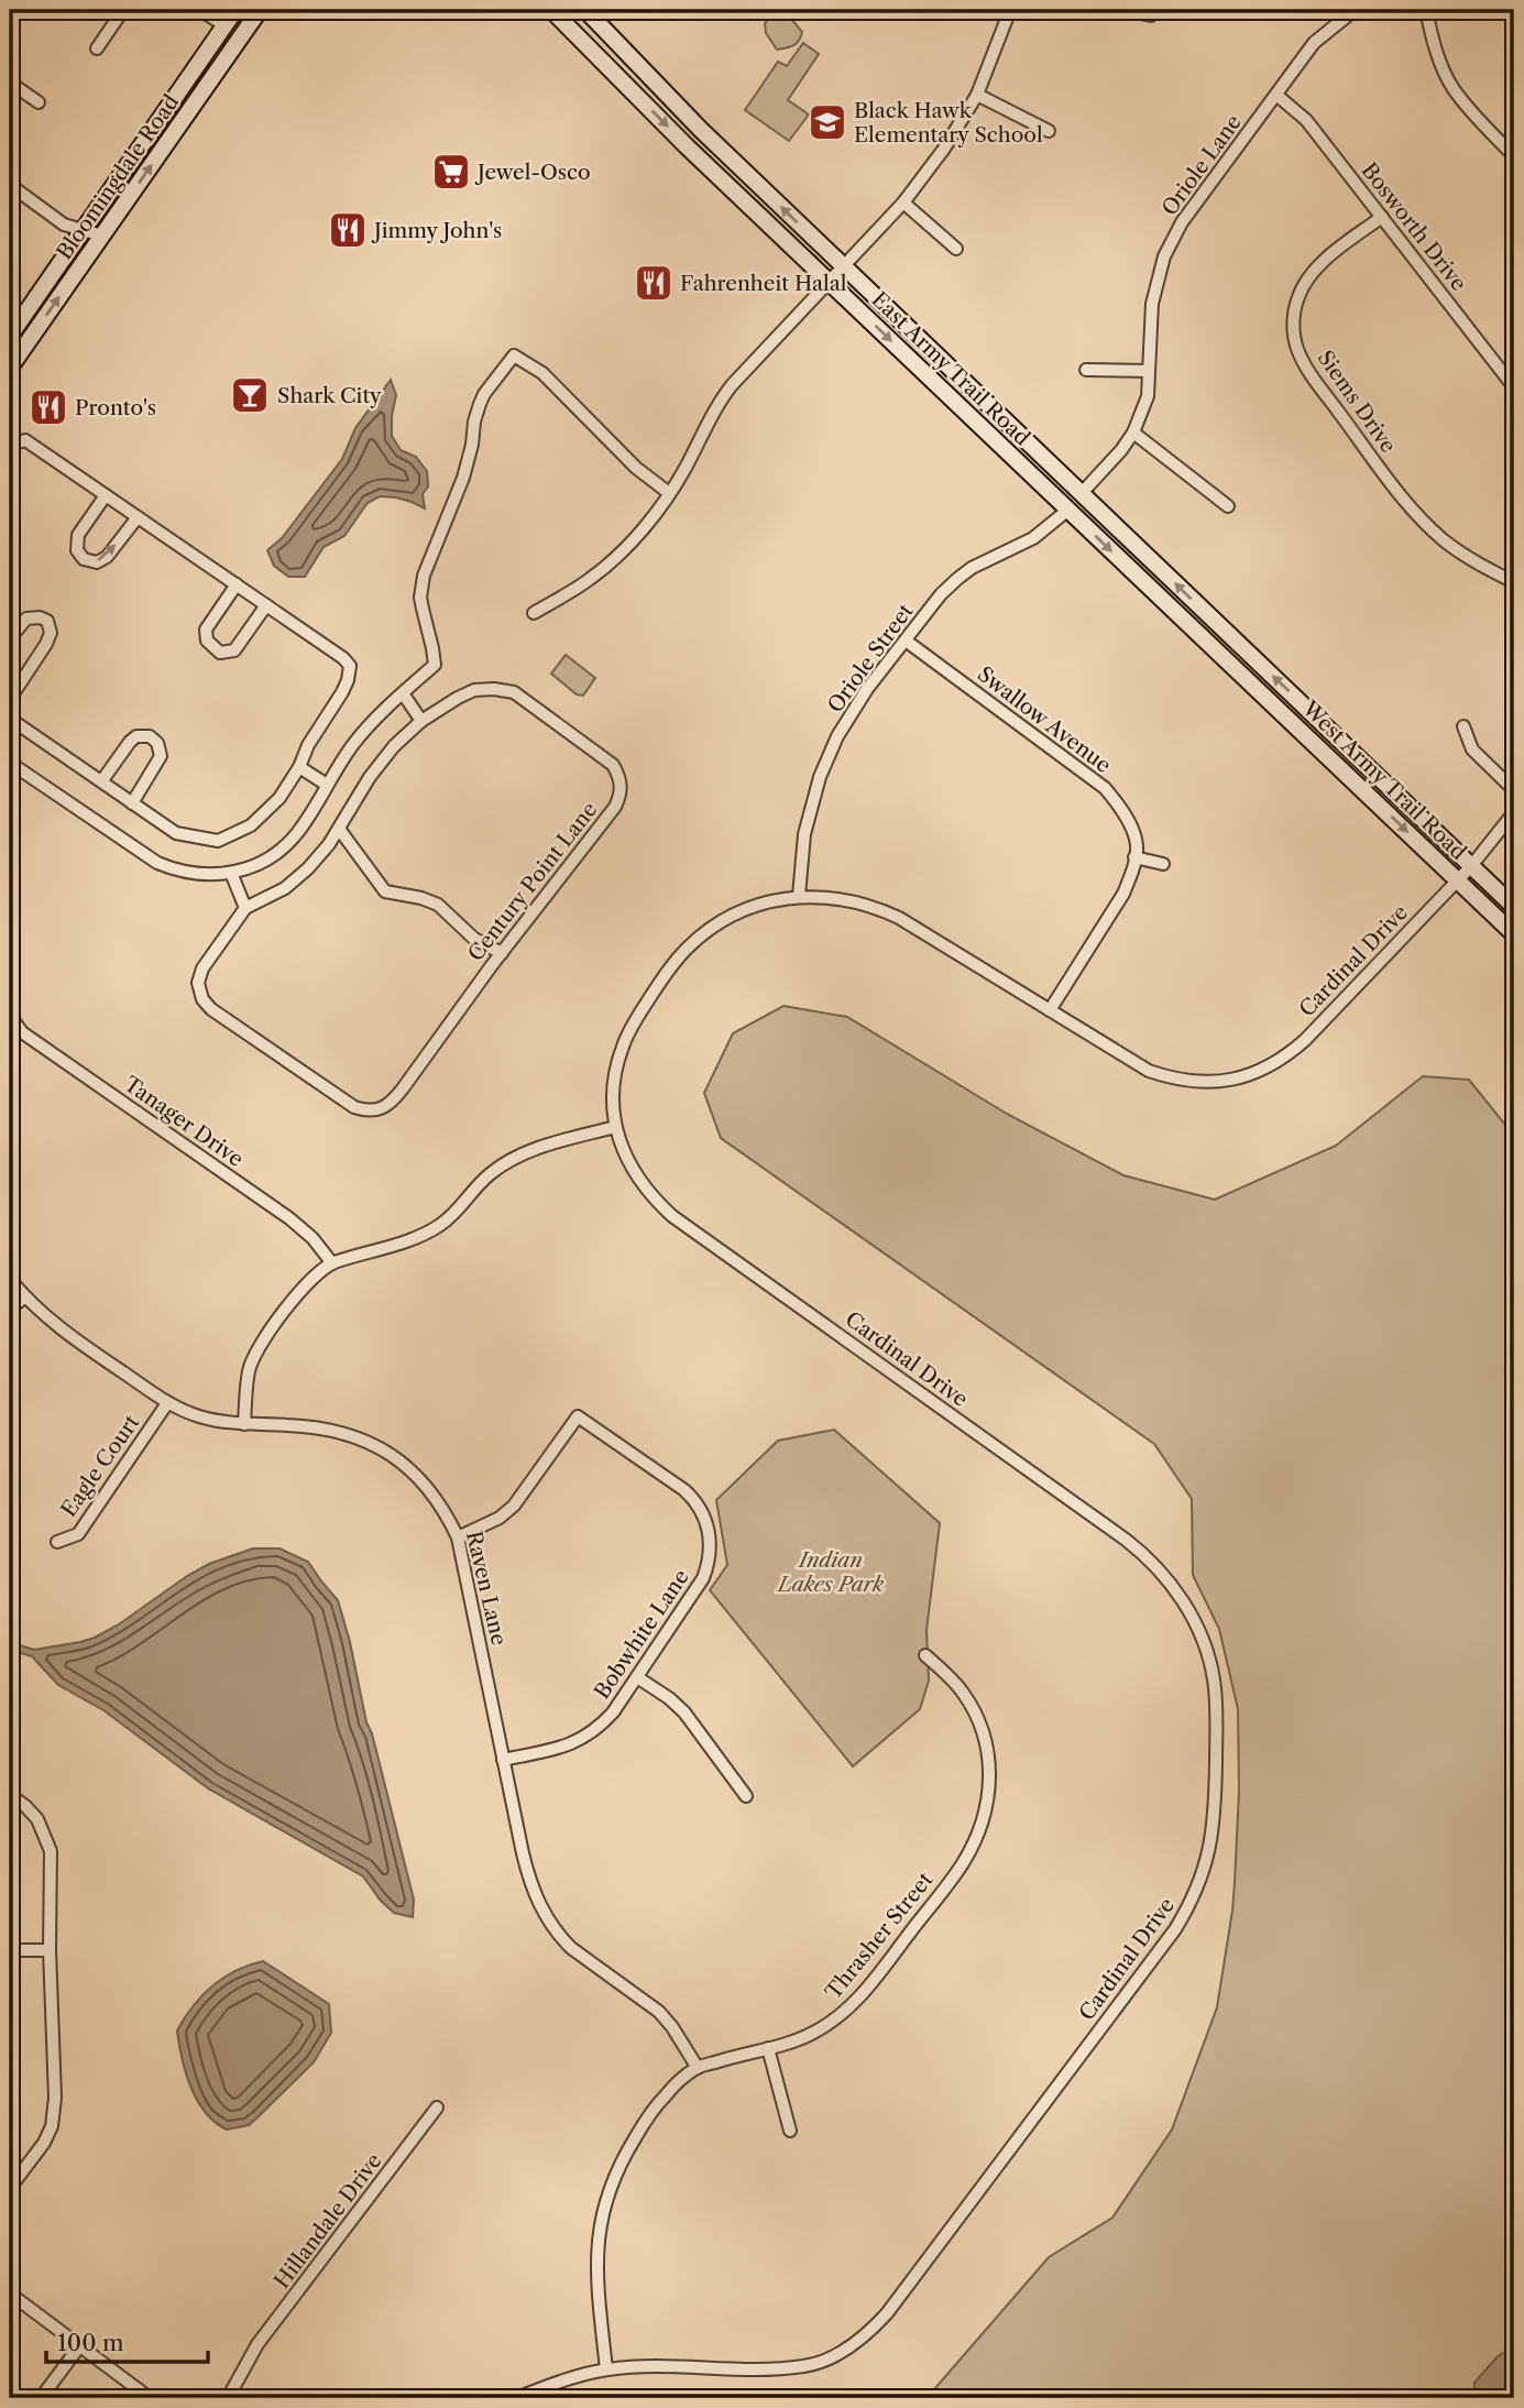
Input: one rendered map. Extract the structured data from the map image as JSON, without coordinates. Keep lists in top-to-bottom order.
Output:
{
  "streets": {
    "main road": ["Bloomingdale Road", "East Army Trail Road", "West Army Trail Road"],
    "street": [
      "Oriole Lane",
      "Bosworth Drive",
      "Siems Drive",
      "Oriole Street",
      "Swallow Avenue",
      "Century Point Lane",
      "Cardinal Drive",
      "Tanager Drive",
      "Eagle Court",
      "Raven Lane",
      "Bobwhite Lane",
      "Thrasher Street",
      "Hillandale Drive"
    ]
  },
  "crossings": [
    ["Oriole Lane", "Bosworth Drive"],
    ["Oriole Lane", "East Army Trail Road"],
    ["Bosworth Drive", "Siems Drive"],
    ["East Army Trail Road", "Oriole Street"],
    ["East Army Trail Road", "West Army Trail Road"],
    ["Oriole Street", "Swallow Avenue"],
    ["Oriole Street", "Cardinal Drive"],
    ["Swallow Avenue", "Cardinal Drive"],
    ["West Army Trail Road", "Cardinal Drive"],
    ["Cardinal Drive", "Thrasher Street"],
    ["Eagle Court", "Raven Lane"],
    ["Raven Lane", "Bobwhite Lane"],
    ["Raven Lane", "Thrasher Street"]
  ],
  "parks": ["Indian Lakes Park"],
  "places": {
    "school or university": ["Black Hawk Elementary School"],
    "supermarket": ["Jewel-Osco"],
    "restaurant": ["Jimmy John's", "Fahrenheit Halal", "Pronto's"],
    "bar": ["Shark City"]
  },
  "scale_bar": "100 m"
}
